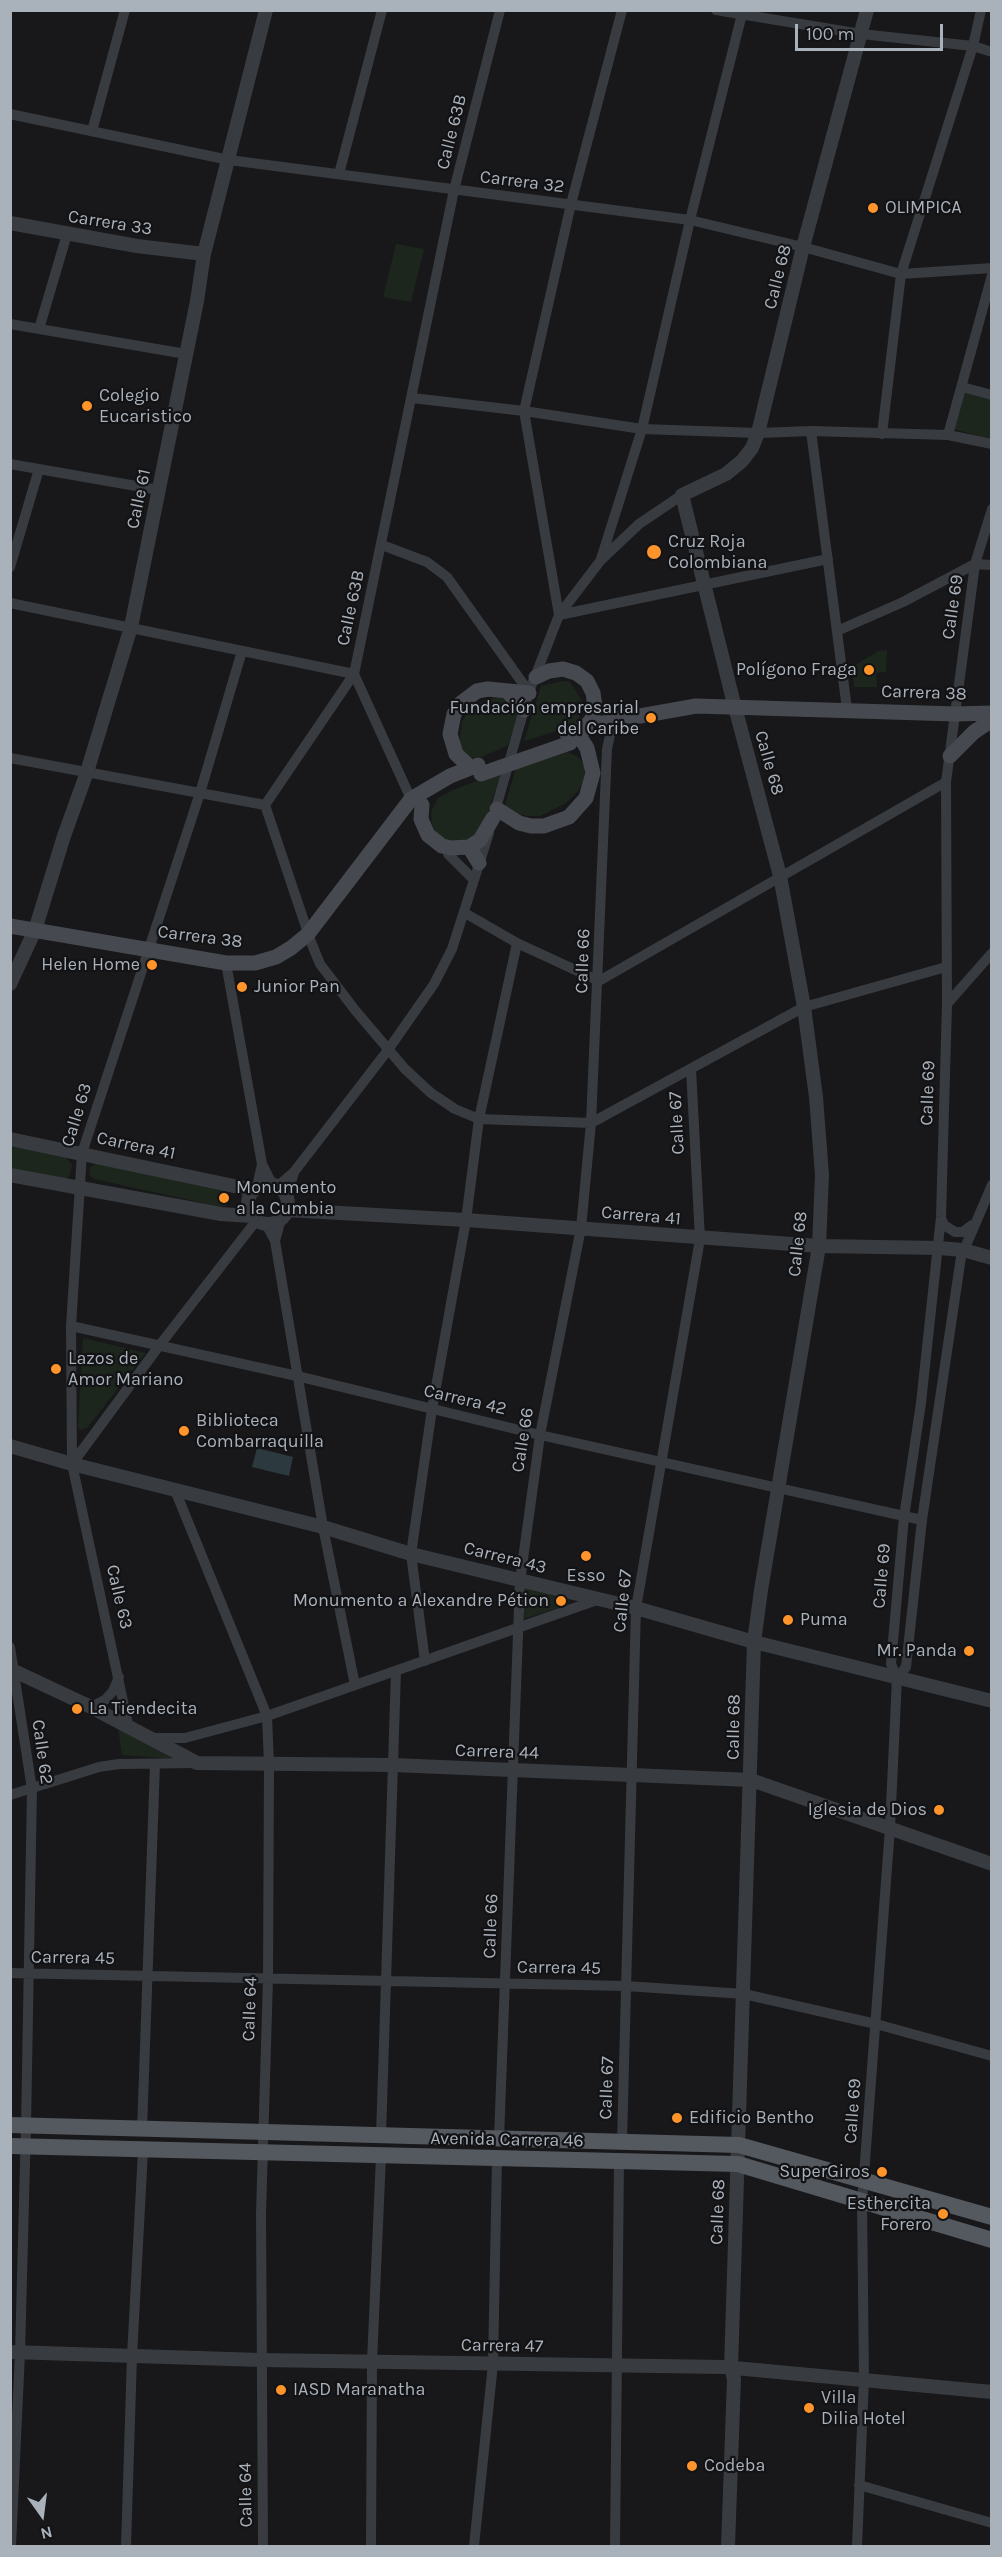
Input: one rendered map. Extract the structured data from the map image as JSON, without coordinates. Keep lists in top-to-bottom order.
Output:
{
  "streets": {
    "main road": ["Carrera 38", "Avenida Carrera 46"],
    "street": [
      "Calle 63B",
      "Carrera 32",
      "Carrera 33",
      "Calle 68",
      "Calle 61",
      "Calle 69",
      "Calle 66",
      "Calle 63",
      "Calle 67",
      "Carrera 41",
      "Carrera 42",
      "Carrera 43",
      "Calle 62",
      "Carrera 44",
      "Carrera 45",
      "Calle 64",
      "Carrera 47"
    ]
  },
  "crossings": [
    ["Calle 63B", "Carrera 32"],
    ["Carrera 32", "Calle 68"],
    ["Carrera 32", "Calle 61"],
    ["Carrera 33", "Calle 61"],
    ["Calle 68", "Carrera 38"],
    ["Calle 68", "Carrera 41"],
    ["Calle 68", "Carrera 42"],
    ["Calle 68", "Carrera 43"],
    ["Calle 68", "Carrera 44"],
    ["Calle 68", "Carrera 45"],
    ["Calle 68", "Avenida Carrera 46"],
    ["Calle 68", "Carrera 47"],
    ["Calle 61", "Carrera 38"],
    ["Calle 69", "Carrera 38"],
    ["Calle 69", "Carrera 41"],
    ["Calle 69", "Carrera 42"],
    ["Calle 69", "Carrera 43"],
    ["Calle 69", "Carrera 44"],
    ["Calle 69", "Carrera 45"],
    ["Calle 69", "Avenida Carrera 46"],
    ["Calle 69", "Carrera 47"],
    ["Carrera 38", "Calle 66"],
    ["Carrera 38", "Calle 63"],
    ["Calle 66", "Carrera 41"],
    ["Calle 66", "Carrera 42"],
    ["Calle 66", "Carrera 43"],
    ["Calle 66", "Carrera 44"],
    ["Calle 66", "Carrera 45"],
    ["Calle 66", "Avenida Carrera 46"],
    ["Calle 63", "Carrera 41"],
    ["Calle 63", "Carrera 42"],
    ["Calle 63", "Carrera 43"],
    ["Calle 63", "Carrera 44"],
    ["Calle 67", "Carrera 41"],
    ["Calle 67", "Carrera 42"],
    ["Calle 67", "Carrera 43"],
    ["Calle 67", "Carrera 44"],
    ["Calle 67", "Carrera 45"],
    ["Calle 67", "Avenida Carrera 46"],
    ["Carrera 43", "Calle 64"],
    ["Calle 62", "Carrera 44"],
    ["Calle 62", "Carrera 45"],
    ["Calle 62", "Avenida Carrera 46"],
    ["Calle 62", "Carrera 47"],
    ["Carrera 44", "Calle 64"],
    ["Carrera 45", "Calle 64"],
    ["Calle 64", "Avenida Carrera 46"],
    ["Calle 64", "Carrera 47"]
  ],
  "places": [
    "OLIMPICA",
    "Colegio Eucaristico",
    "Cruz Roja Colombiana",
    "Polígono Fraga",
    "Fundación empresarial del Caribe",
    "Helen Home",
    "Junior Pan",
    "Monumento a la Cumbia",
    "Lazos de Amor Mariano",
    "Biblioteca Combarraquilla",
    "Esso",
    "Monumento a Alexandre Pétion",
    "Puma",
    "Mr. Panda",
    "La Tiendecita",
    "Iglesia de Dios",
    "Edificio Bentho",
    "SuperGiros",
    "Esthercita Forero",
    "IASD Maranatha",
    "Villa Dilia Hotel",
    "Codeba"
  ],
  "scale_bar": "100 m",
  "north": "bottom"
}
